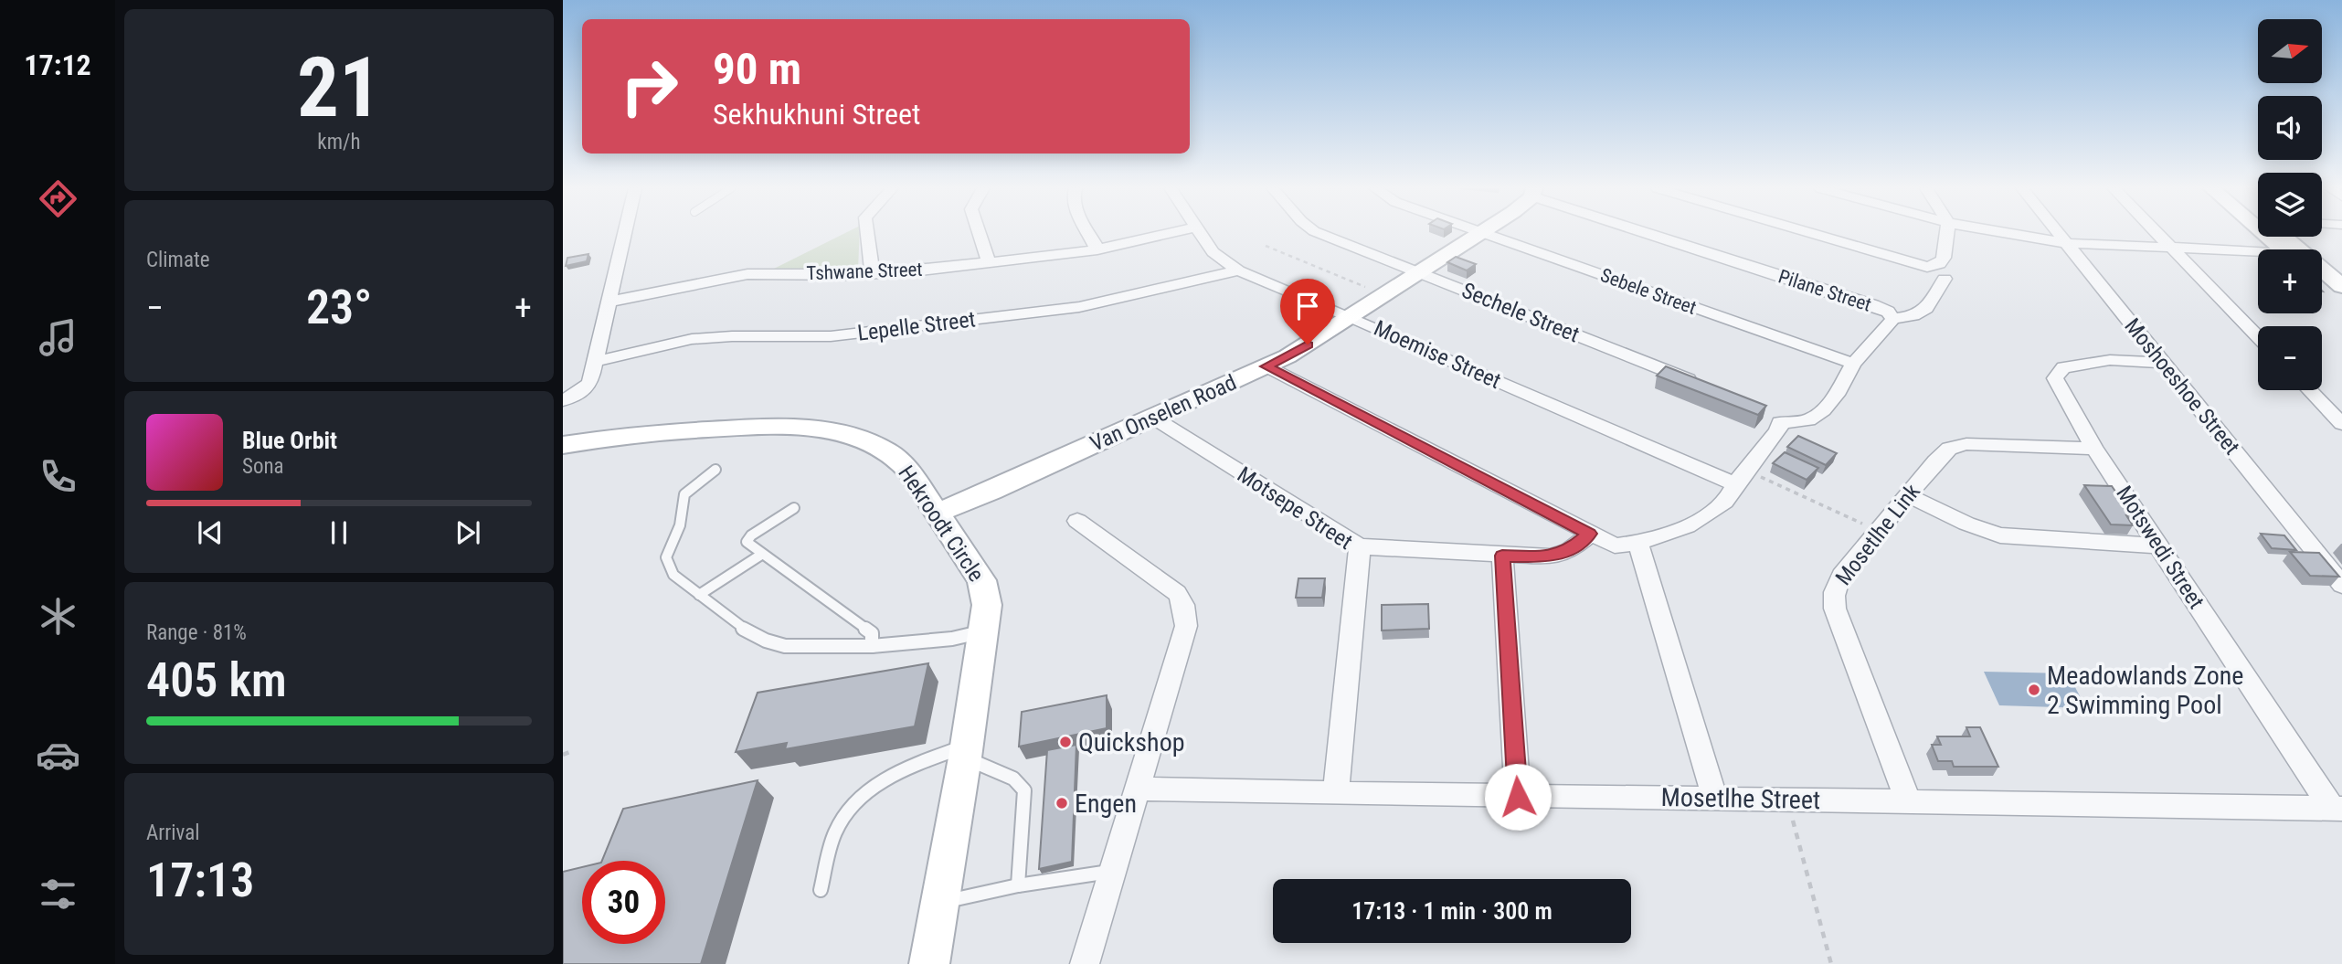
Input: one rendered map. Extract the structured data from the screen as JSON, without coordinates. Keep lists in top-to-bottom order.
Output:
{
  "streets": {
    "street": [
      "Tshwane Street",
      "Pilane Street",
      "Sebele Street",
      "Sechele Street",
      "Lepelle Street",
      "Moemise Street",
      "Moshoeshoe Street",
      "Van Onselen Road",
      "Motsepe Street",
      "Hekroodt Circle",
      "Mosetlhe Link",
      "Motswedi Street",
      "Mosetlhe Street"
    ]
  },
  "crossings": [
    ["Sechele Street", "Van Onselen Road"],
    ["Lepelle Street", "Moemise Street"],
    ["Moemise Street", "Van Onselen Road"],
    ["Moshoeshoe Street", "Motswedi Street"],
    ["Van Onselen Road", "Motsepe Street"],
    ["Van Onselen Road", "Hekroodt Circle"],
    ["Motsepe Street", "Mosetlhe Street"],
    ["Mosetlhe Link", "Motswedi Street"],
    ["Mosetlhe Link", "Mosetlhe Street"],
    ["Motswedi Street", "Mosetlhe Street"]
  ],
  "places": ["Meadowlands Zone 2 Swimming Pool", "Quickshop", "Engen"],
  "north": "right",
  "page": {
    "tabs": "17:12",
    "tile": [
      ["21", "km/h"],
      "Climate",
      ["Range · 81%", "405 km"],
      ["Arrival", "17:13"]
    ],
    "map_buttons": ["+", "−"],
    "turn": ["90 m", "Sekhukhuni Street"],
    "heat": ["−", "23°", "+"],
    "song": ["Blue Orbit", "Sona"],
    "limit": "30",
    "trip": "17:13 · 1 min · 300 m"
  }
}
